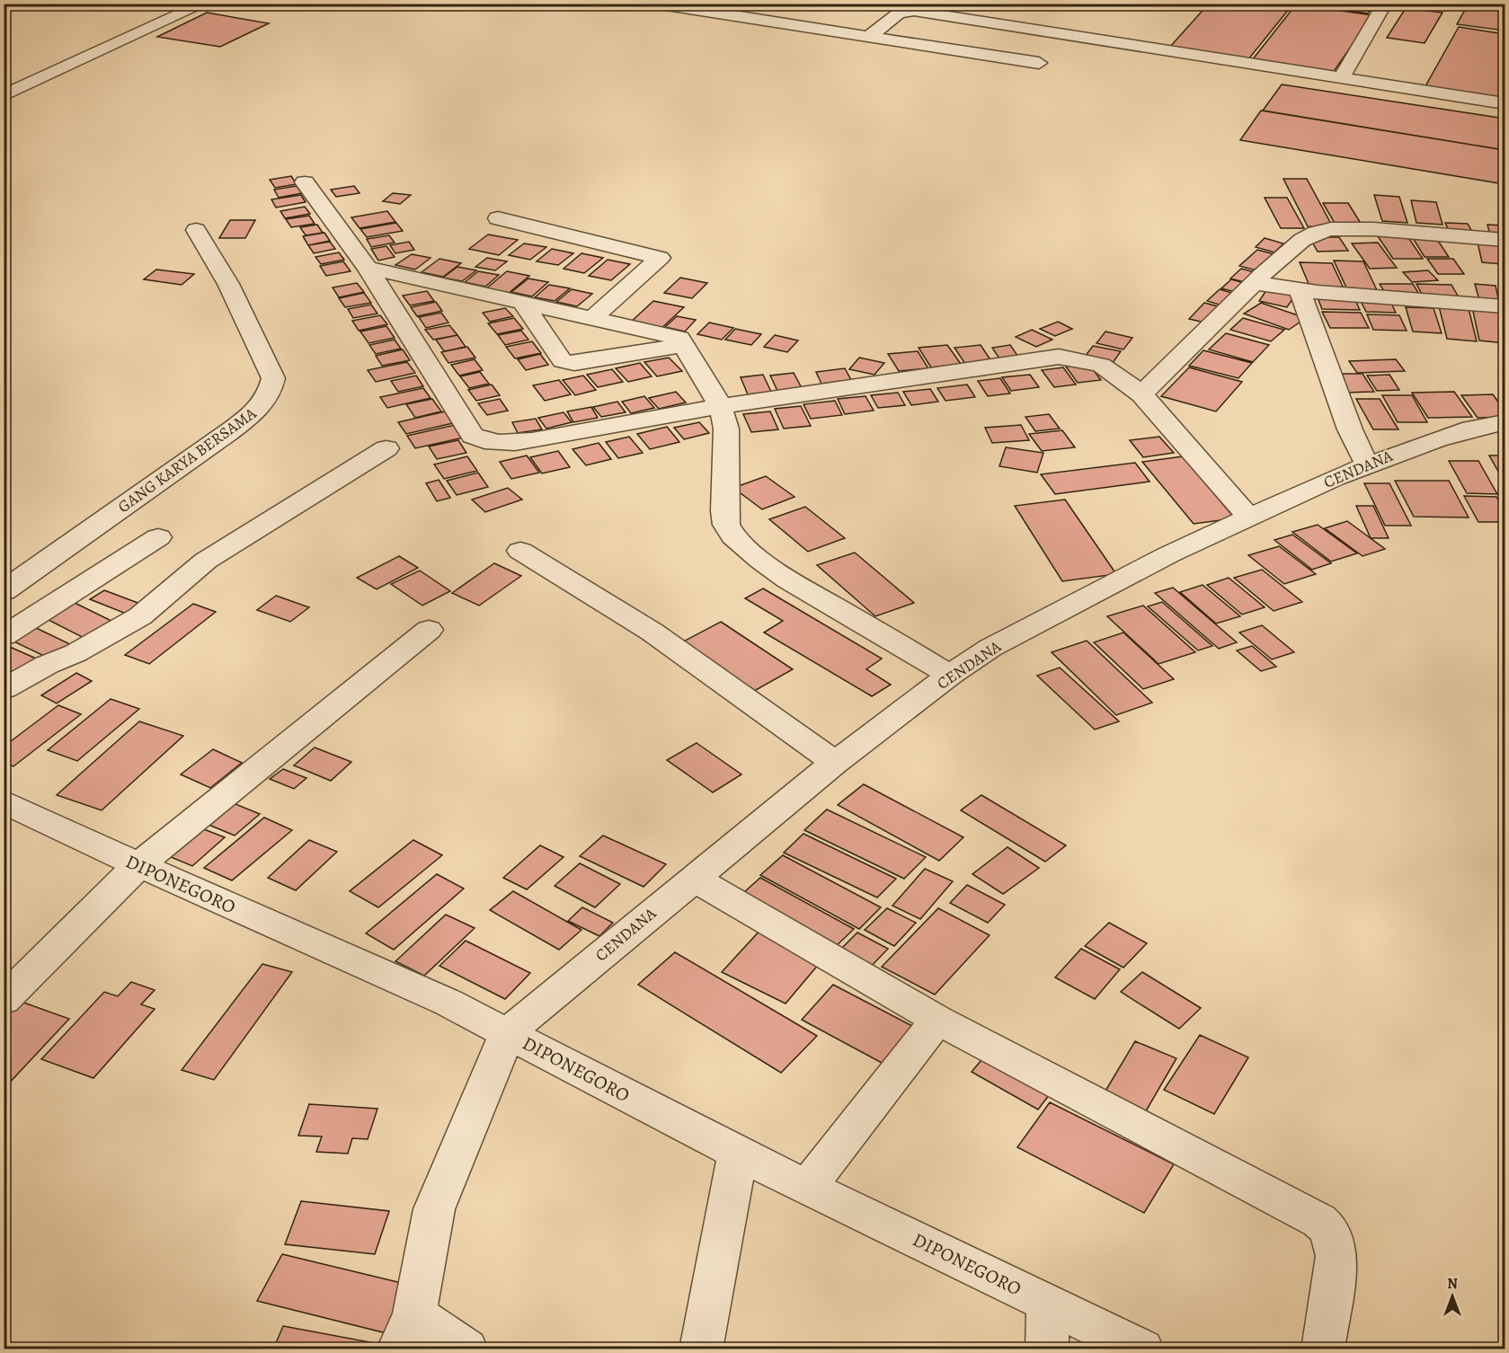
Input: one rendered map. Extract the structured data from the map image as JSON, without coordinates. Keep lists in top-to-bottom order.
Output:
{
  "streets": {
    "street": ["GANG KARYA BERSAMA", "CENDANA", "DIPONEGORO"]
  },
  "crossings": [
    ["CENDANA", "DIPONEGORO"]
  ],
  "north": "top"
}
